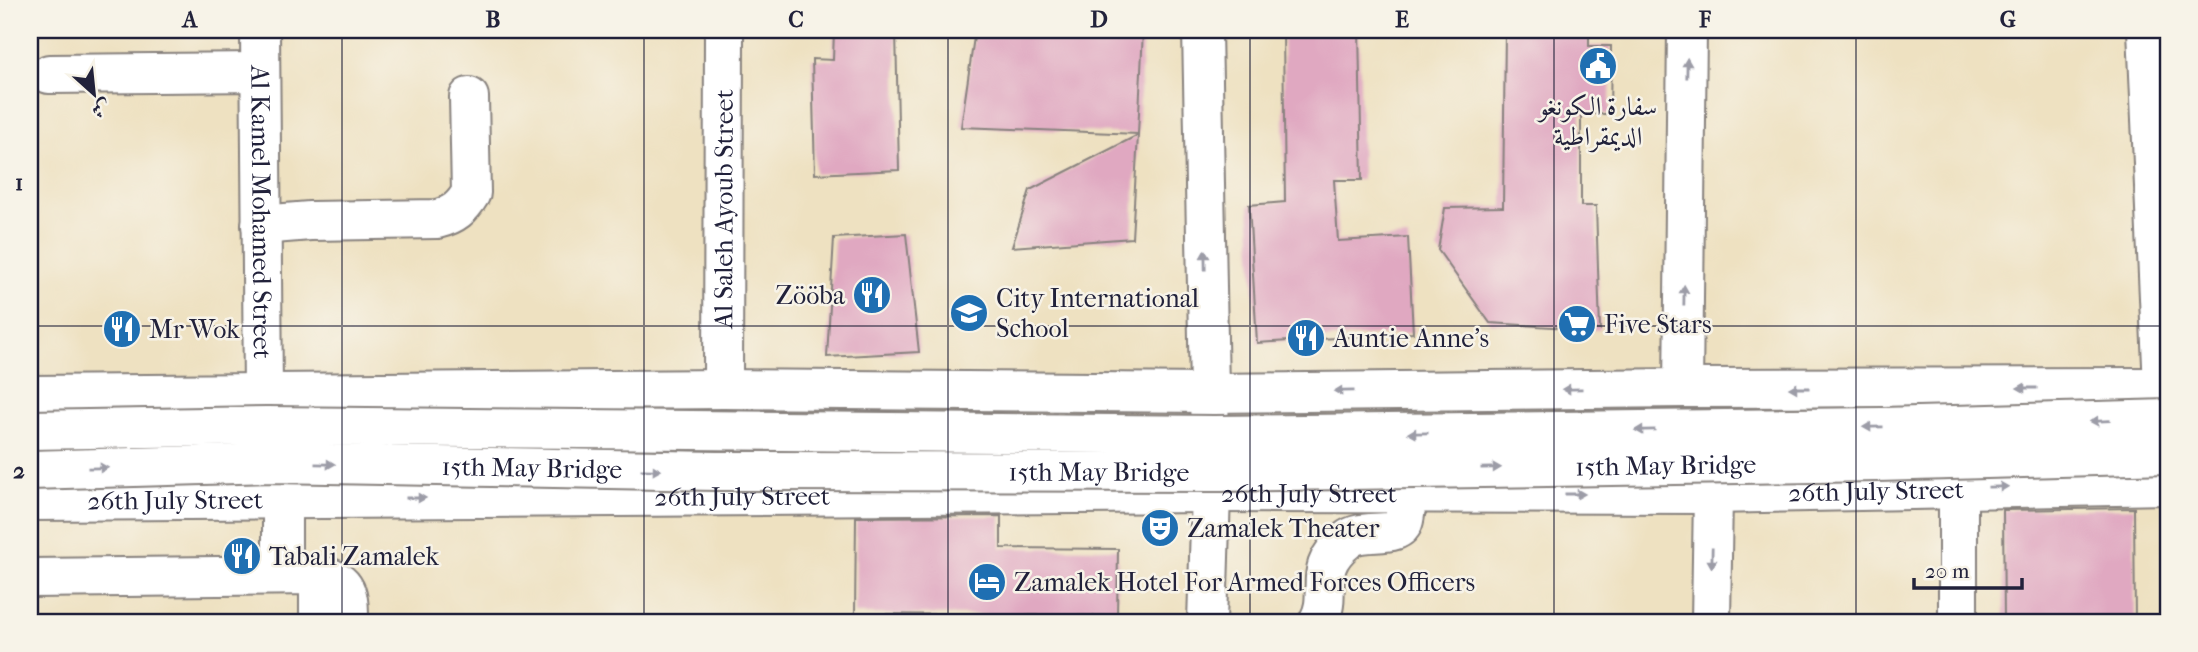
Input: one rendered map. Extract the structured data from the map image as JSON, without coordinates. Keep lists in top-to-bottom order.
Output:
{
  "streets": {
    "main road": [
      "Al Saleh Ayoub Street",
      "Al Kamel Mohamed Street",
      "15th May Bridge",
      "26th July Street"
    ]
  },
  "places": {
    "public building": ["سفارة الكونغو الديمقراطية"],
    "restaurant": [
      "Zööba",
      "Mr Wok",
      "Auntie Anne's",
      "Tabali Zamalek"
    ],
    "school or university": ["City International School"],
    "supermarket": ["Five Stars"],
    "theatre": ["Zamalek Theater"],
    "hotel": ["Zamalek Hotel For Armed Forces Officers"]
  },
  "scale_bar": "20 m",
  "north": "bottom right",
  "grid": {
    "columns": [
      "A",
      "B",
      "C",
      "D",
      "E",
      "F",
      "G"
    ],
    "rows": ["1", "2"]
  }
}
